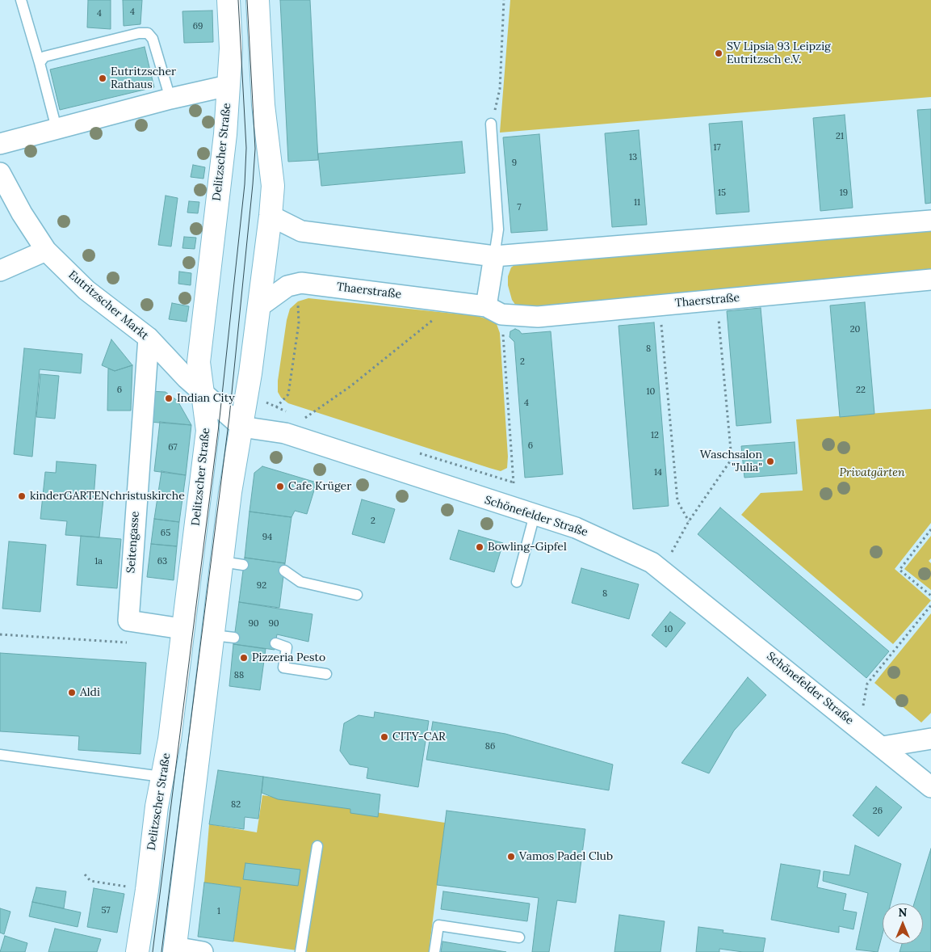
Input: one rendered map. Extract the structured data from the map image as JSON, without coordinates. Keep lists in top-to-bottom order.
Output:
{
  "streets": {
    "main road": ["Delitzscher Straße"],
    "street": [
      "Thaerstraße",
      "Eutritzscher Markt",
      "Schönefelder Straße",
      "Seitengasse"
    ]
  },
  "crossings": [
    ["Delitzscher Straße", "Eutritzscher Markt"],
    ["Delitzscher Straße", "Seitengasse"],
    ["Eutritzscher Markt", "Seitengasse"]
  ],
  "parks": ["Privatgärten"],
  "places": [
    "SV Lipsia 93 Leipzig Eutritzsch e.V.",
    "Eutritzscher Rathaus",
    "Indian City",
    "Waschsalon \"Julia\"",
    "Cafe Krüger",
    "kinderGARTENchristuskirche",
    "Bowling-Gipfel",
    "Pizzeria Pesto",
    "Aldi",
    "CITY-CAR",
    "Vamos Padel Club"
  ],
  "house_numbers": [
    "4",
    "4",
    "69",
    "21",
    "17",
    "13",
    "9",
    "15",
    "19",
    "11",
    "7",
    "20",
    "8",
    "2",
    "6",
    "22",
    "10",
    "4",
    "12",
    "6",
    "67",
    "14",
    "2",
    "65",
    "94",
    "1a",
    "63",
    "92",
    "8",
    "90",
    "90",
    "10",
    "88",
    "86",
    "82",
    "26",
    "57",
    "1"
  ],
  "north": "top"
}
